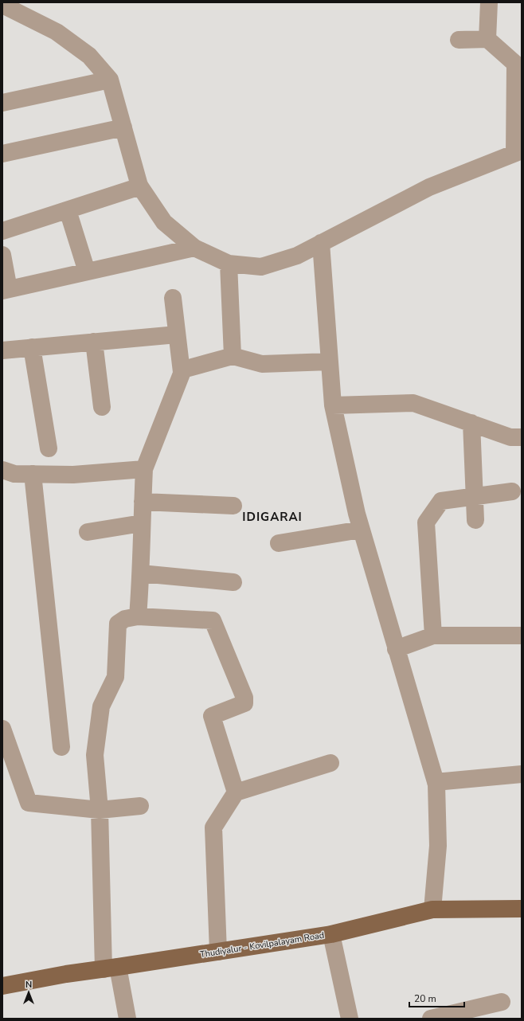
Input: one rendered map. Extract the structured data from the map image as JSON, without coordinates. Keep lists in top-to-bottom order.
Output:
{
  "streets": {
    "main road": ["Thudiyalur - Kovilpalayam Road"]
  },
  "districts": ["IDIGARAI"],
  "scale_bar": "20 m",
  "north": "top"
}
